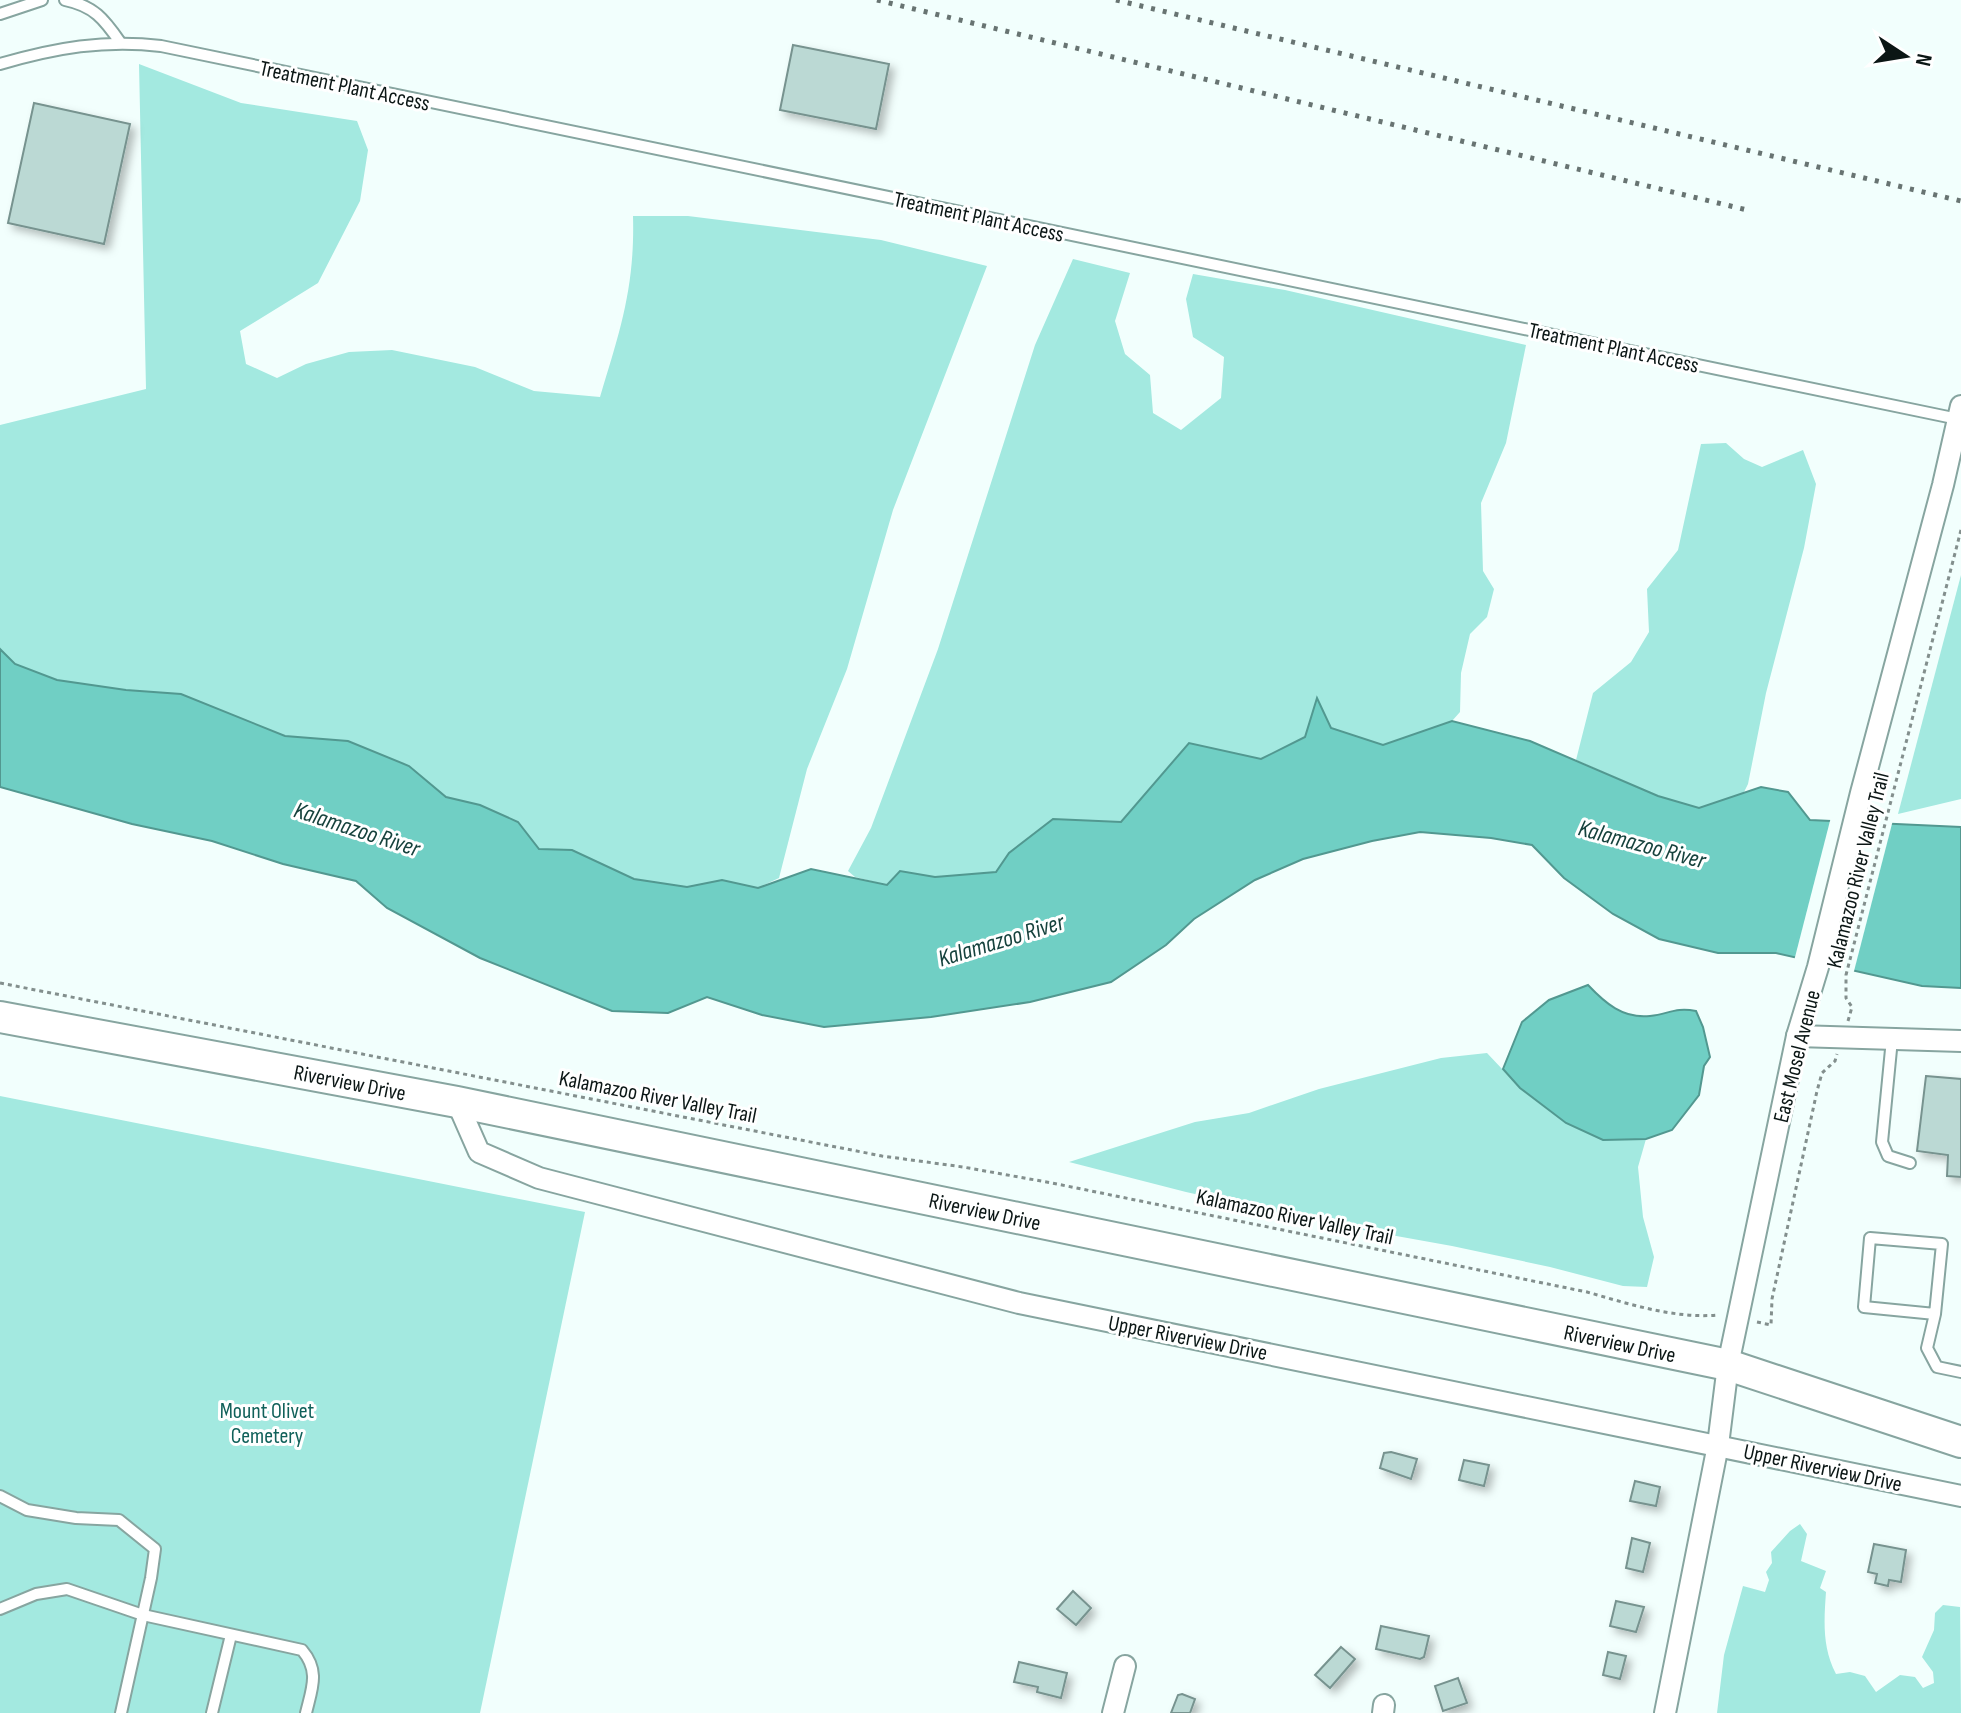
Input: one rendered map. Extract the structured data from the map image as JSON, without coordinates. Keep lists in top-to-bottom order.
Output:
{
  "streets": {
    "street": ["East Mosel Avenue", "Riverview Drive", "Upper Riverview Drive"],
    "lane": ["Treatment Plant Access"],
    "path": ["Kalamazoo River Valley Trail"]
  },
  "crossings": [
    ["Treatment Plant Access", "East Mosel Avenue"],
    ["Kalamazoo River Valley Trail", "East Mosel Avenue"],
    ["East Mosel Avenue", "Riverview Drive"],
    ["East Mosel Avenue", "Upper Riverview Drive"],
    ["Riverview Drive", "Upper Riverview Drive"]
  ],
  "water": ["Kalamazoo River"],
  "parks": ["Mount Olivet Cemetery"],
  "north": "right"
}
